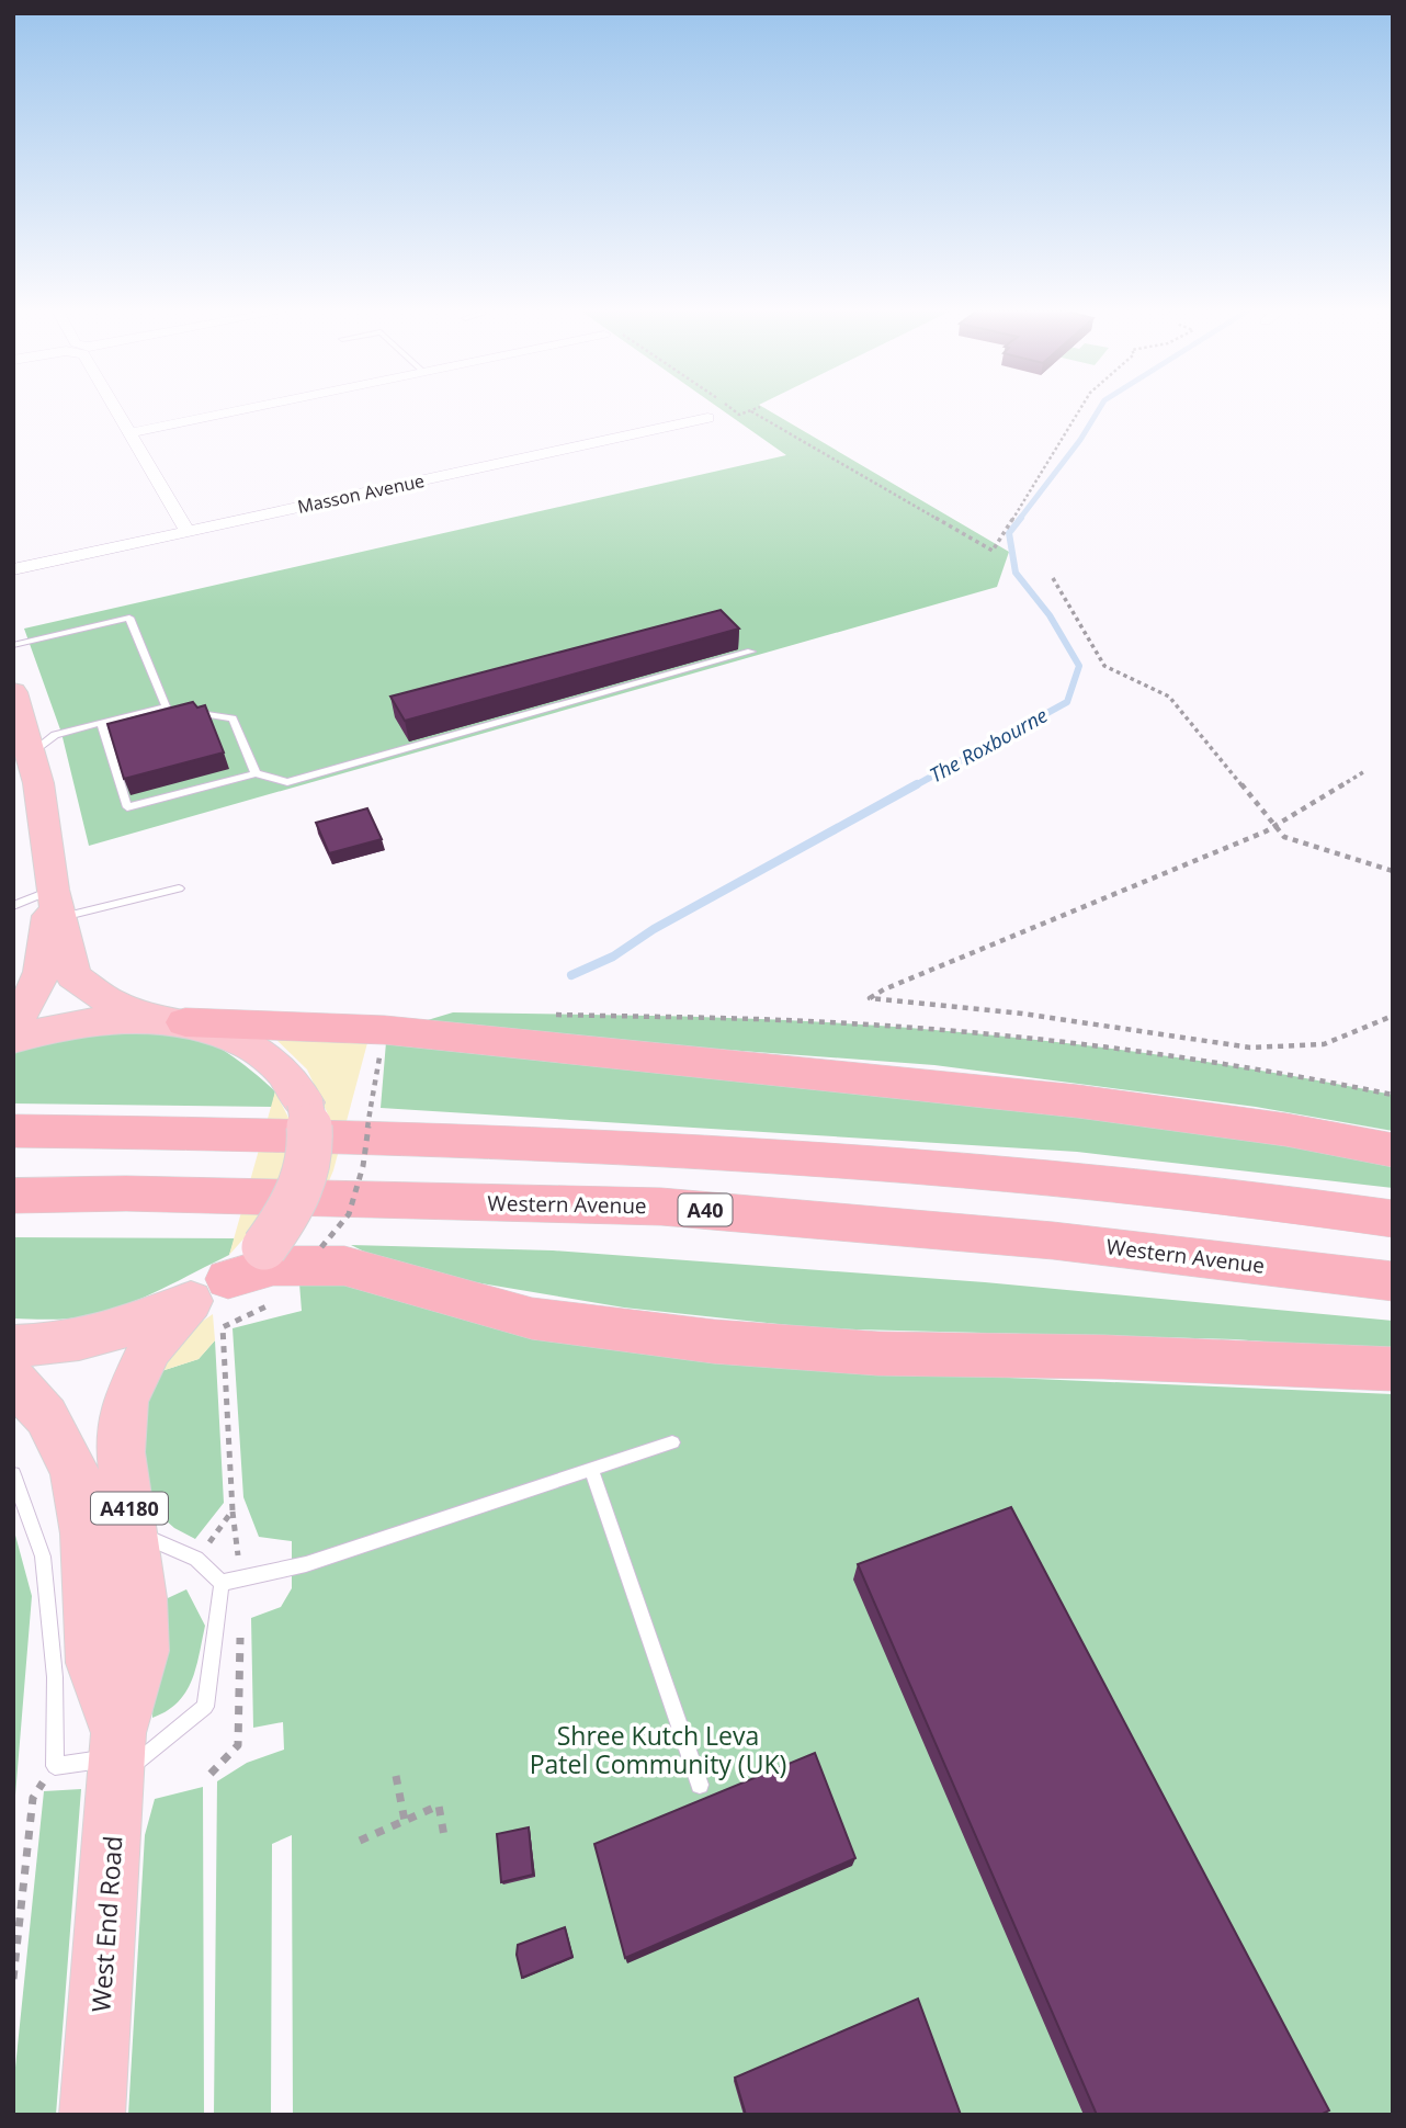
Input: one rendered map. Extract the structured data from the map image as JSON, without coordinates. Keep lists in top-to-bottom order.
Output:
{
  "streets": {
    "highway": ["Western Avenue", "A40"],
    "main road": ["A4180", "West End Road"],
    "street": ["Masson Avenue"]
  },
  "water": ["The Roxbourne"],
  "parks": ["Shree Kutch Leva Patel Community (UK)"]
}
